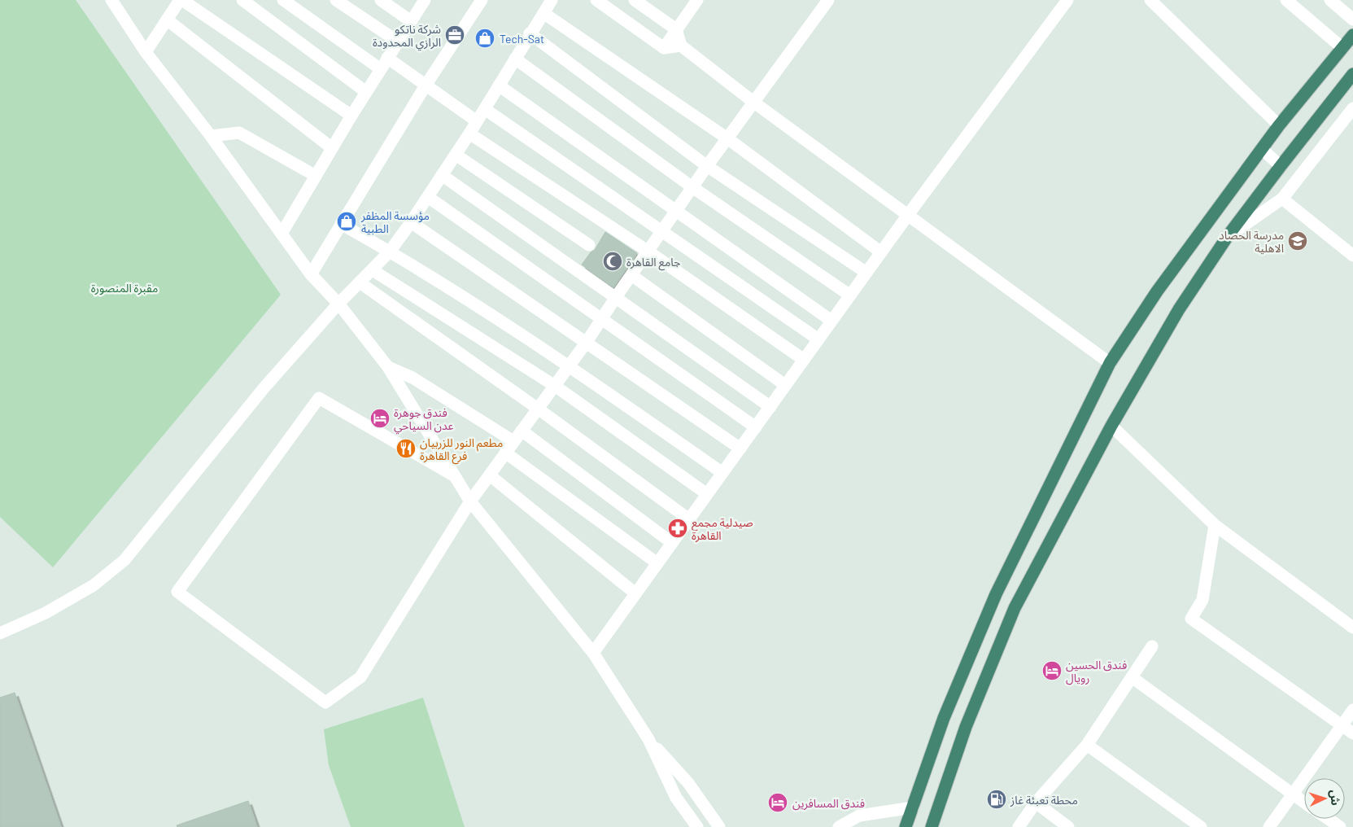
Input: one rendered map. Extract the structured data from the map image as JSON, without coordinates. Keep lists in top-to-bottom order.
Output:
{
  "parks": ["مقبرة المنصورة"],
  "places": {
    "office": ["شركة ناتكو الرازي المحدودة"],
    "shop": ["Tech-Sat", "مؤسسة المظفر الطبية"],
    "school or university": ["مدرسة الحصاد الاهلية"],
    "mosque": ["جامع القاهرة"],
    "hotel": ["فندق جوهرة عدن السياحي", "فندق الحسين رويال", "فندق المسافرين"],
    "restaurant": ["مطعم النور للزربيان فرع القاهرة"],
    "pharmacy": ["صيدلية مجمع القاهرة"],
    "fuel station": ["محطة تعبئة غاز"]
  },
  "north": "right"
}
